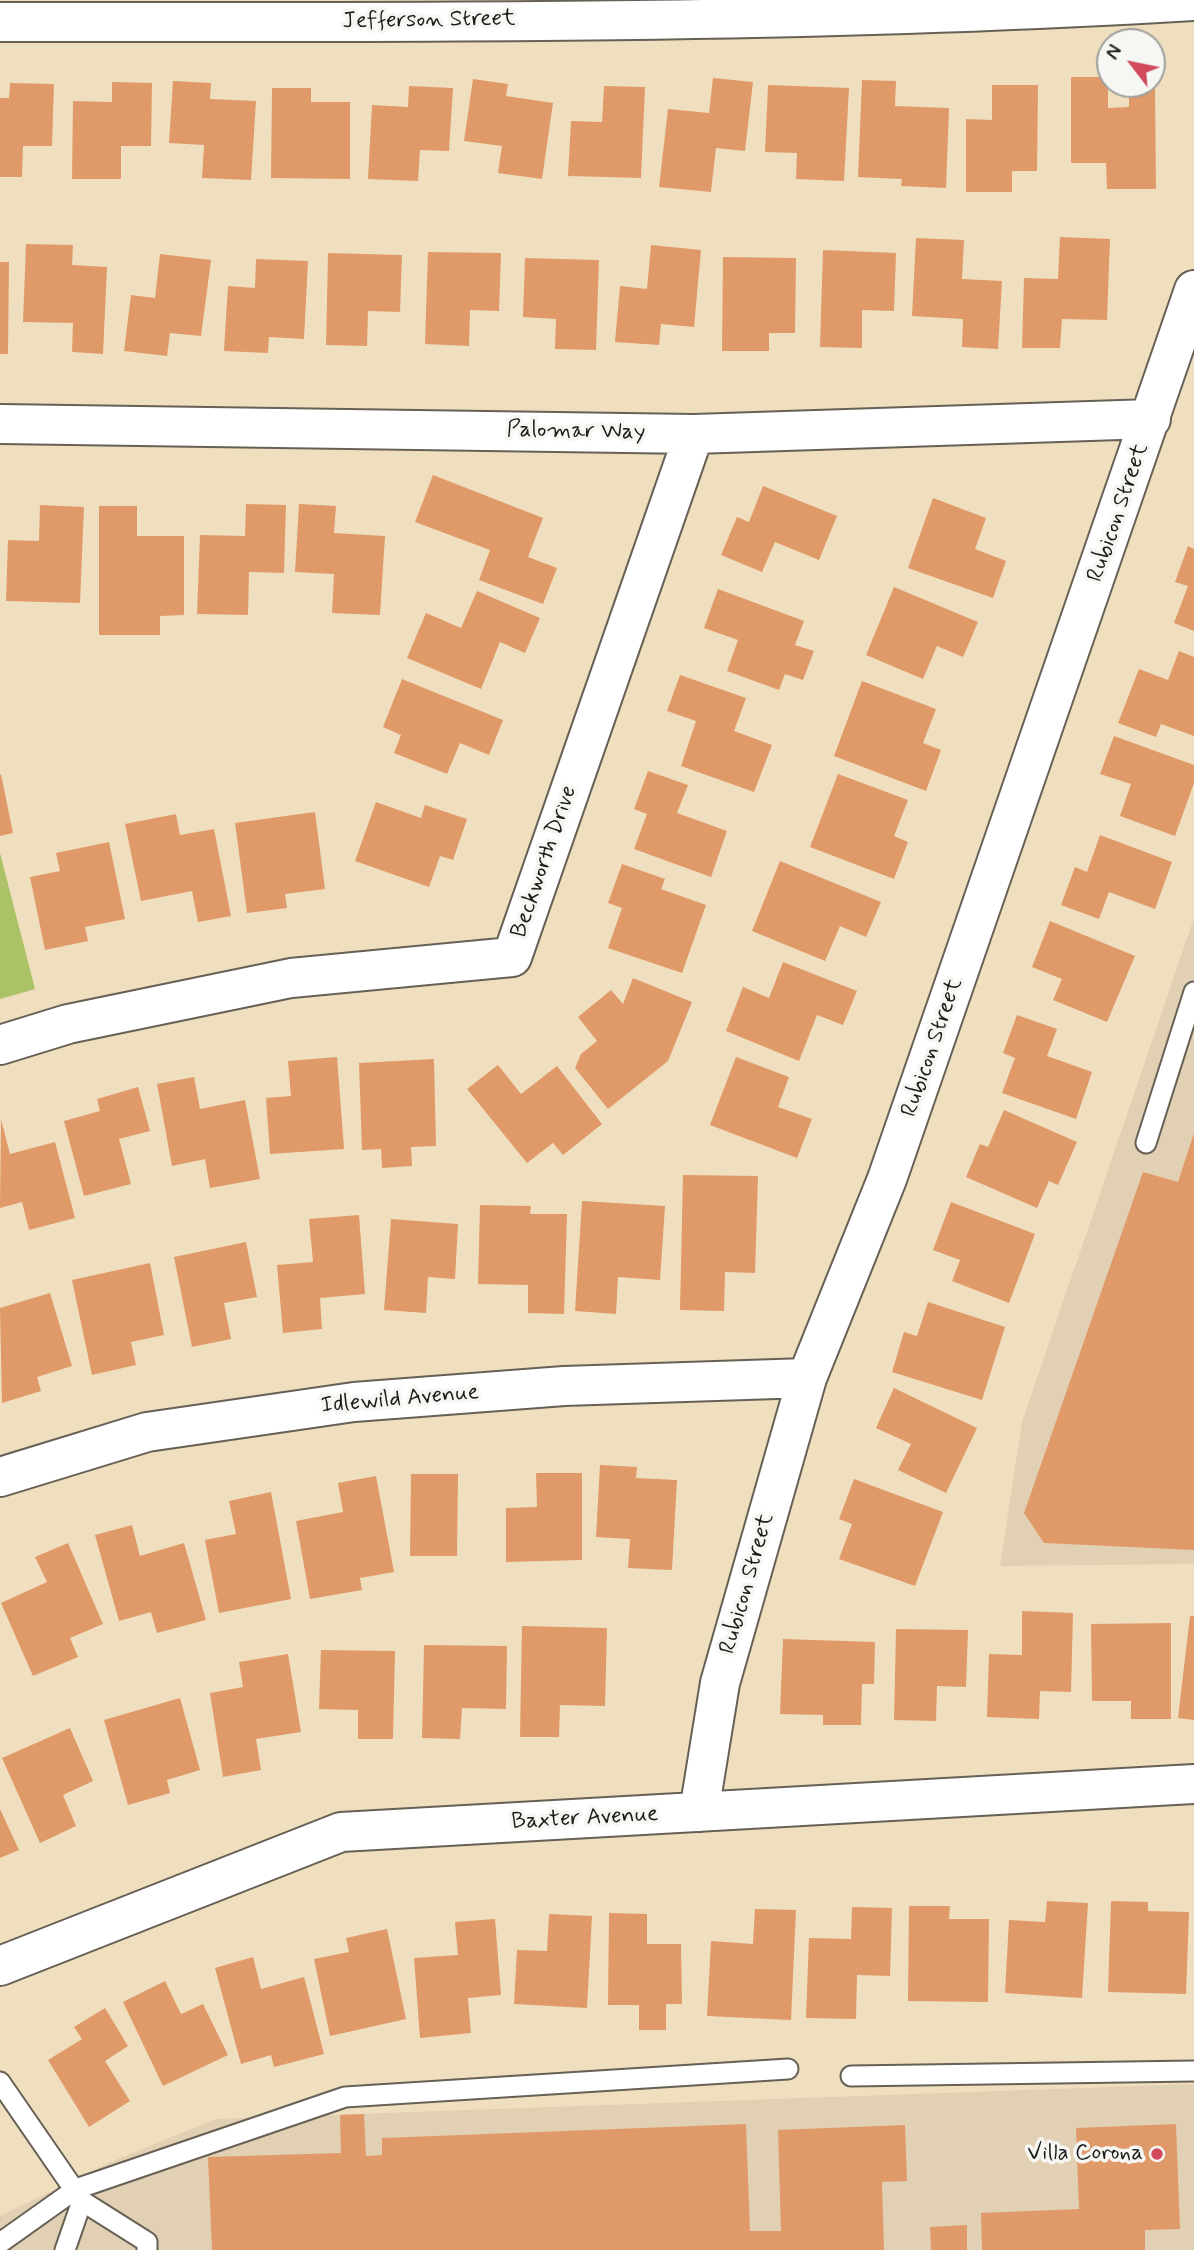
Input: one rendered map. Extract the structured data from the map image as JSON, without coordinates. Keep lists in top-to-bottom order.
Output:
{
  "streets": {
    "street": [
      "Jefferson Street",
      "Palomar Way",
      "Rubicon Street",
      "Beckworth Drive",
      "Idlewild Avenue",
      "Baxter Avenue"
    ]
  },
  "crossings": [
    ["Palomar Way", "Rubicon Street"],
    ["Palomar Way", "Beckworth Drive"],
    ["Rubicon Street", "Idlewild Avenue"],
    ["Rubicon Street", "Baxter Avenue"]
  ],
  "places": ["Villa Corona"],
  "north": "top left"
}
